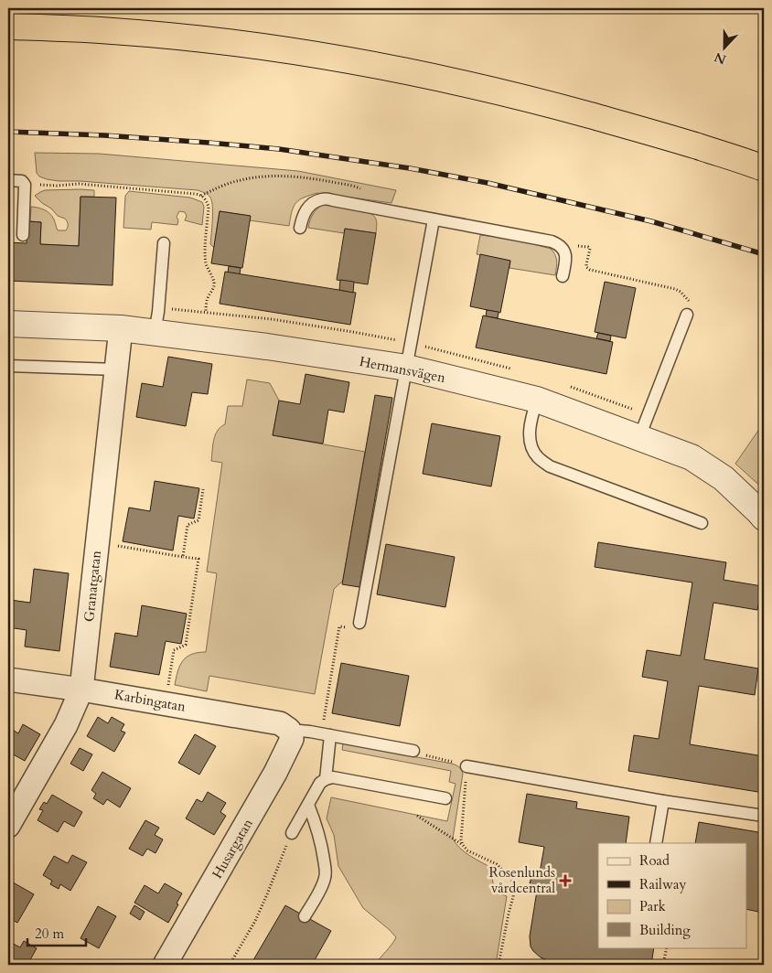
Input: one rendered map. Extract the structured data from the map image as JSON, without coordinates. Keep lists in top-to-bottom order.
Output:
{
  "streets": {
    "street": [
      "Hermansvägen",
      "Granatgatan",
      "Karbingatan",
      "Husargatan"
    ]
  },
  "crossings": [
    ["Hermansvägen", "Granatgatan"],
    ["Granatgatan", "Karbingatan"],
    ["Karbingatan", "Husargatan"]
  ],
  "places": {
    "health": ["Rosenlunds vårdcentral"]
  },
  "legend": [
    "Road",
    "Railway",
    "Park",
    "Building"
  ],
  "scale_bar": "20 m",
  "north": "bottom"
}
